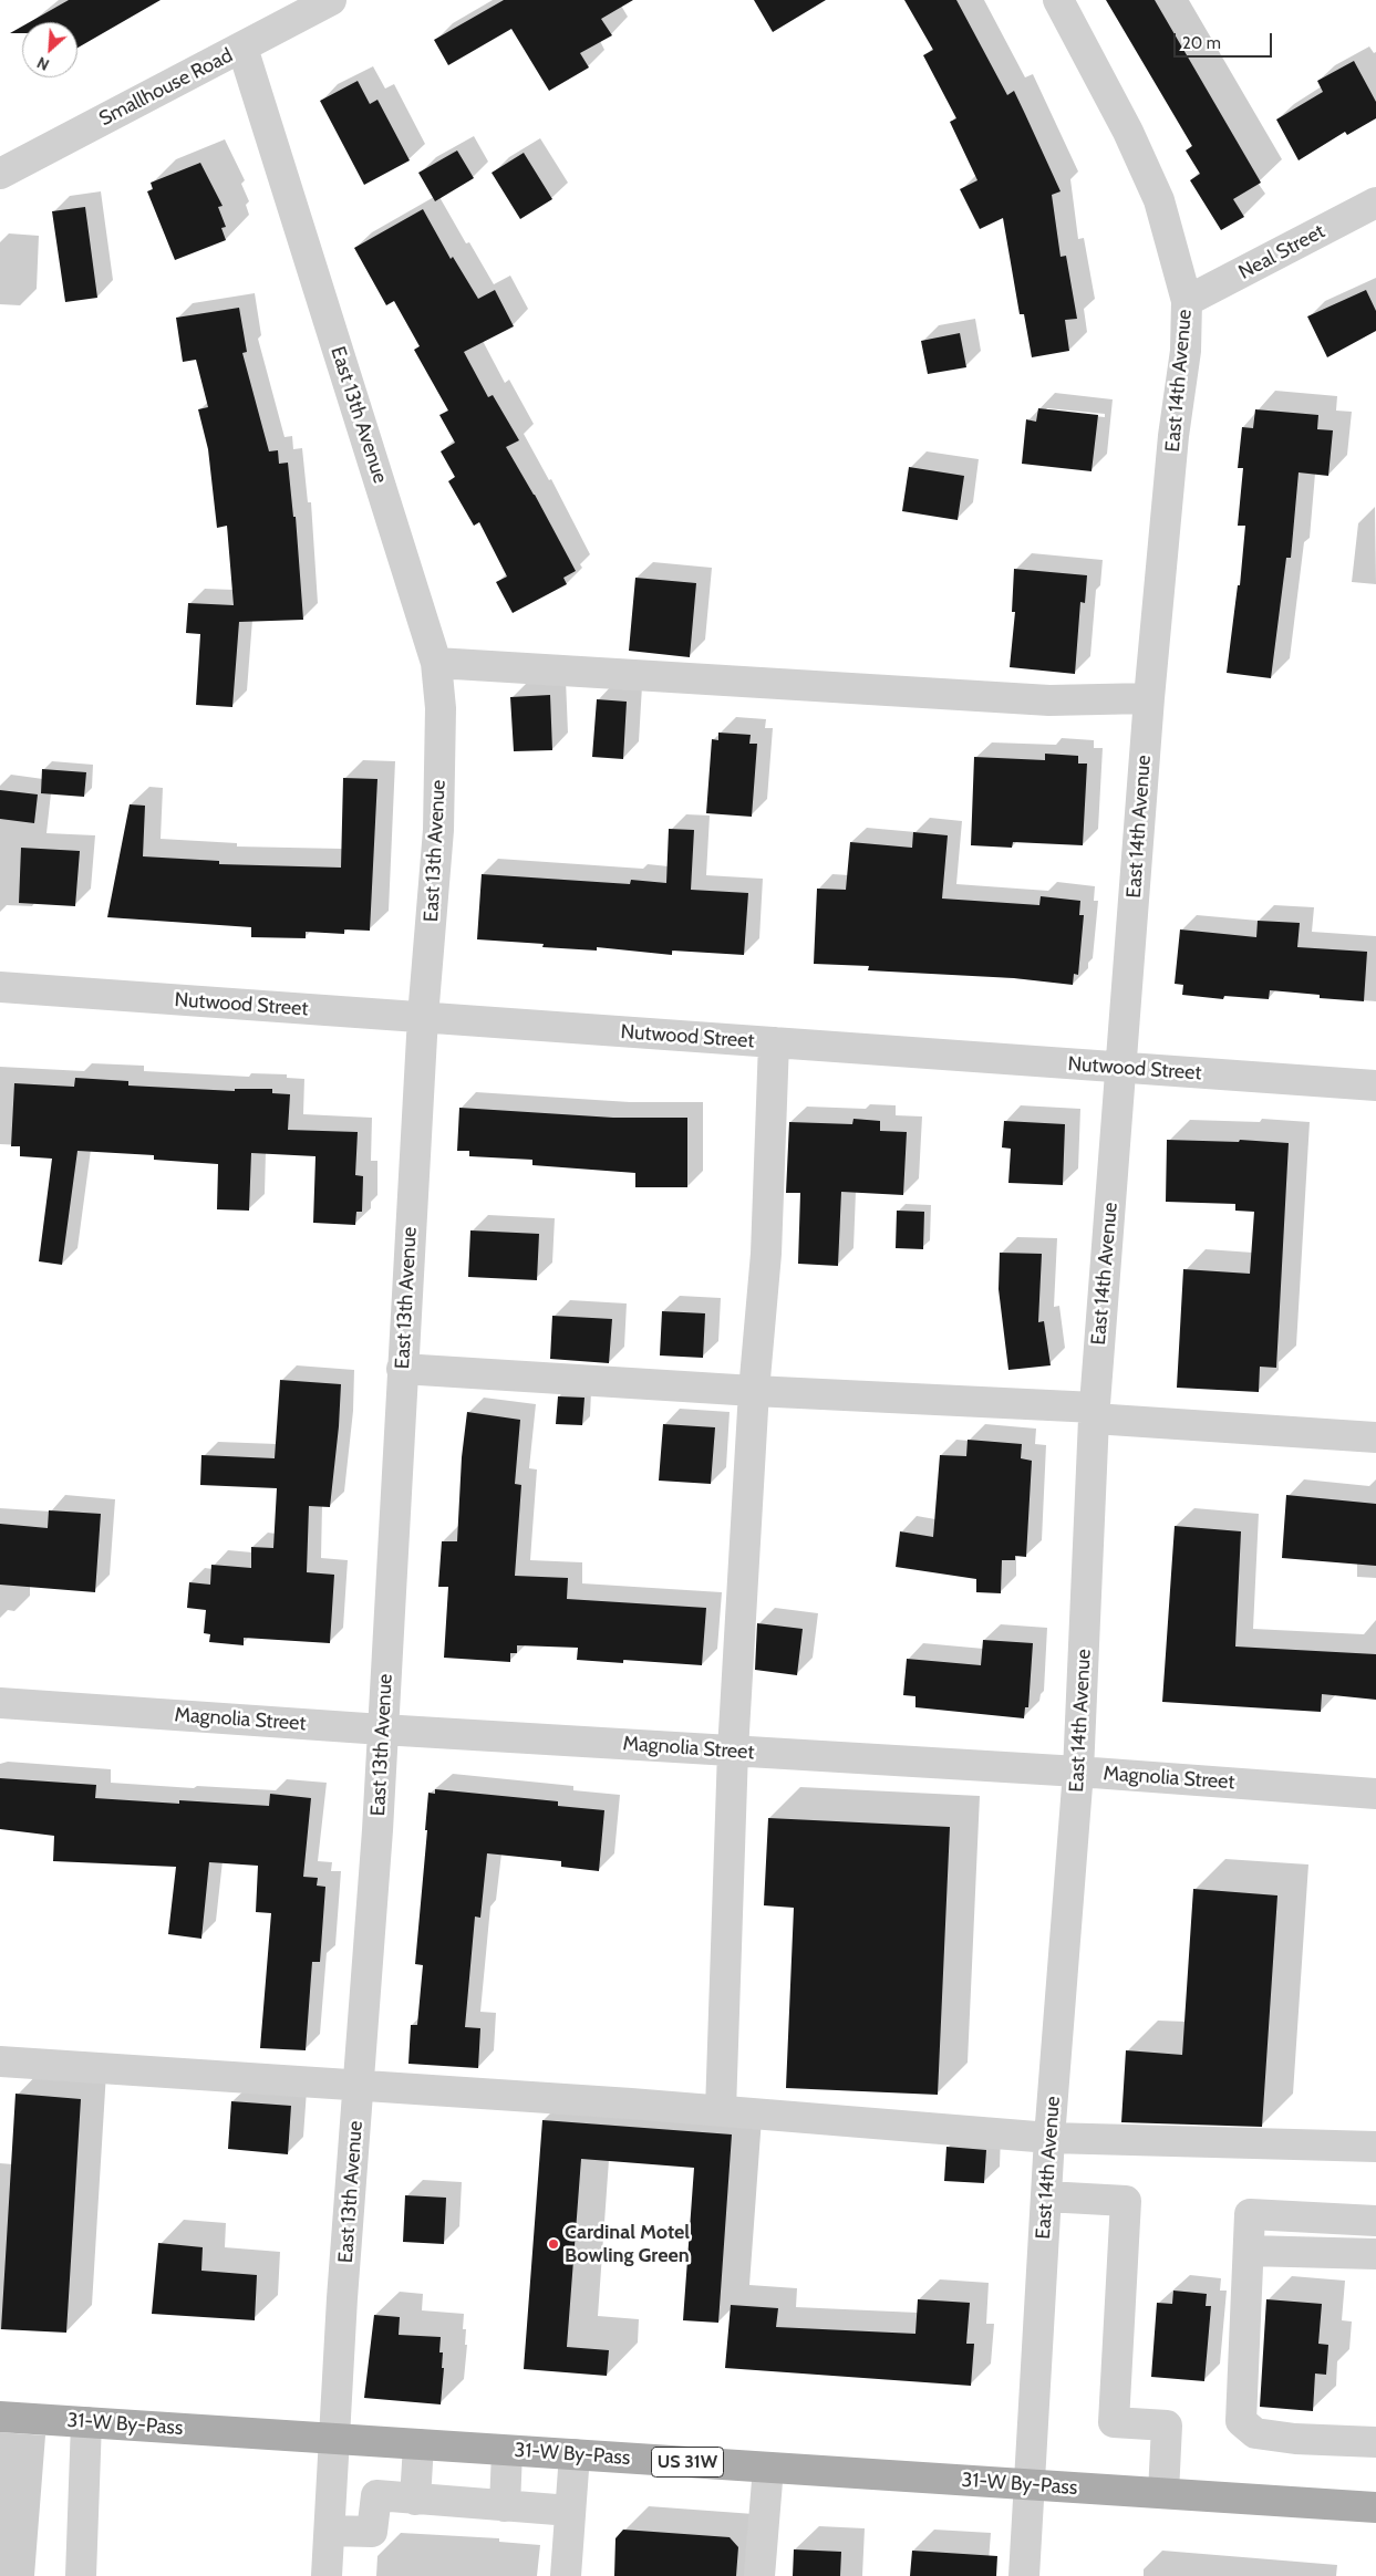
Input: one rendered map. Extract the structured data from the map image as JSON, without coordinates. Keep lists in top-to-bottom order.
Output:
{
  "streets": {
    "main road": ["31-W By-Pass", "US 31W"],
    "street": [
      "Smallhouse Road",
      "Neal Street",
      "East 14th Avenue",
      "East 13th Avenue",
      "Nutwood Street",
      "Magnolia Street"
    ]
  },
  "crossings": [
    ["Smallhouse Road", "East 13th Avenue"],
    ["Neal Street", "East 14th Avenue"],
    ["East 14th Avenue", "Nutwood Street"],
    ["East 14th Avenue", "Magnolia Street"],
    ["East 14th Avenue", "31-W By-Pass"],
    ["East 13th Avenue", "Nutwood Street"],
    ["East 13th Avenue", "Magnolia Street"],
    ["East 13th Avenue", "31-W By-Pass"]
  ],
  "places": ["Cardinal Motel Bowling Green"],
  "scale_bar": "20 m",
  "north": "bottom left"
}
